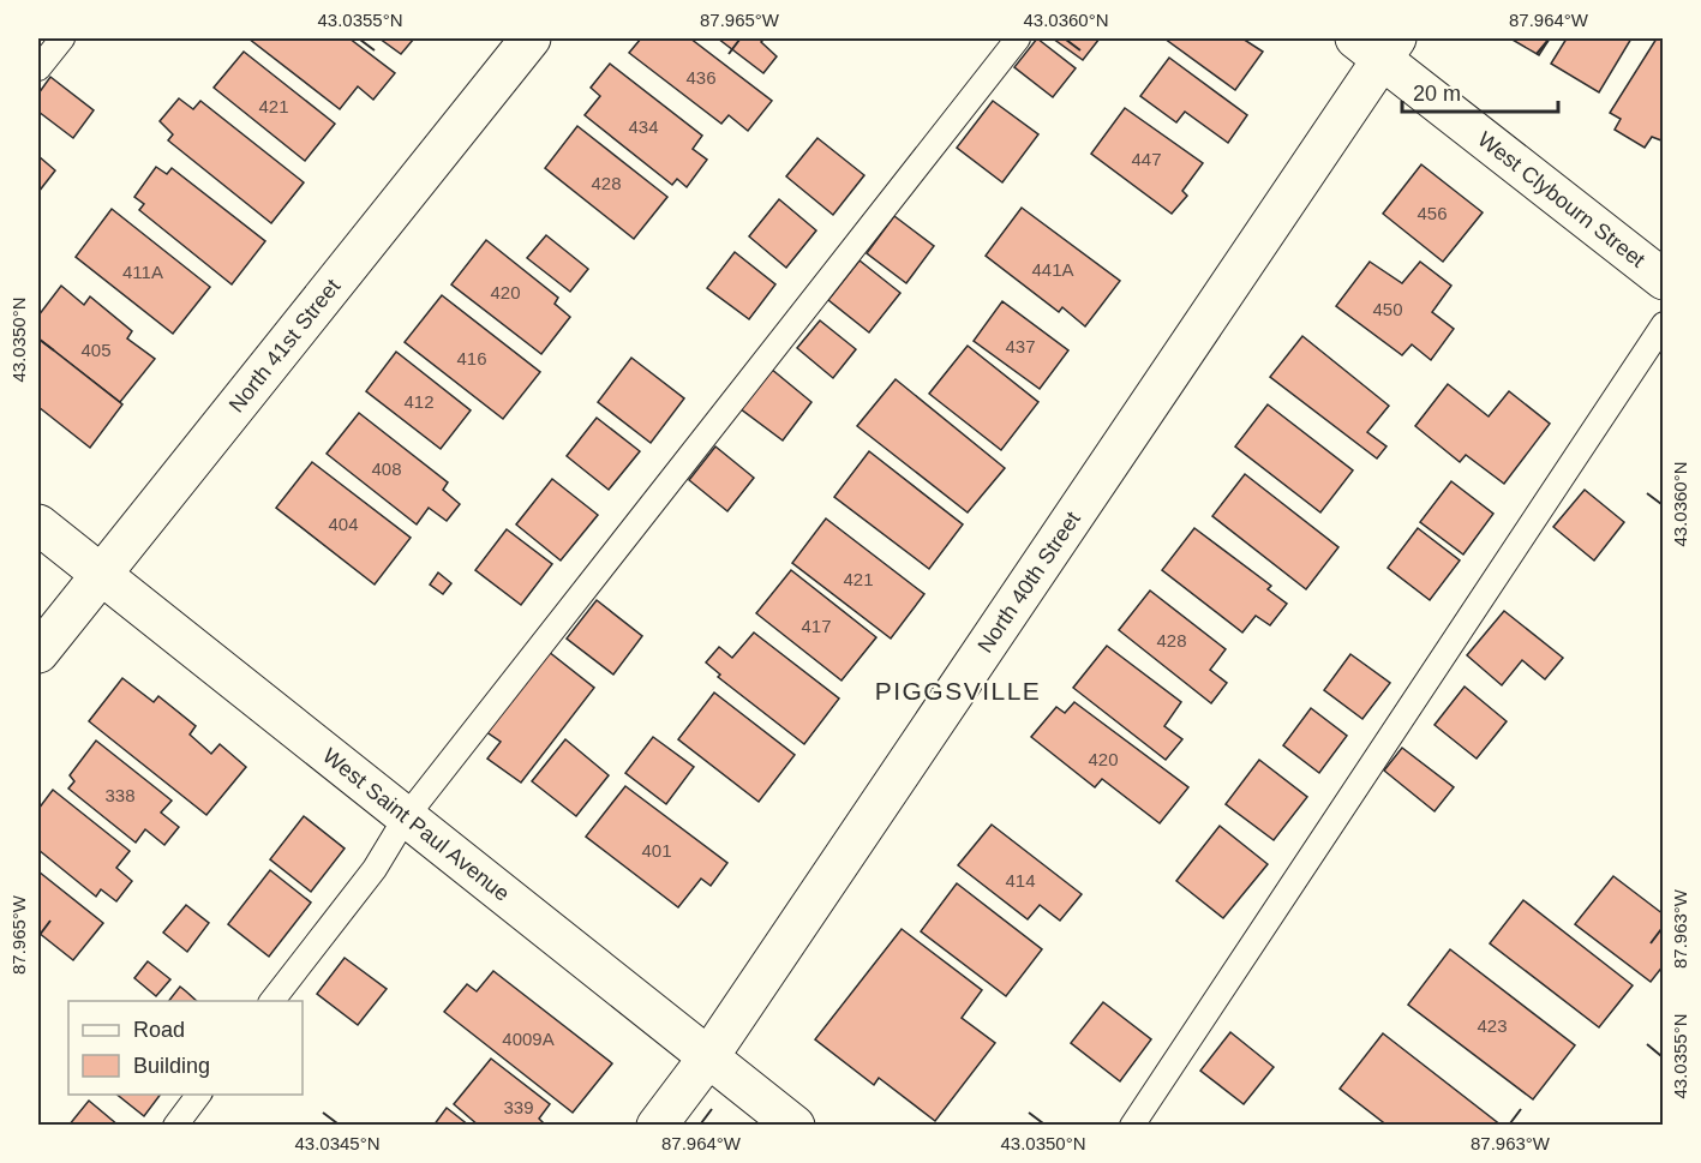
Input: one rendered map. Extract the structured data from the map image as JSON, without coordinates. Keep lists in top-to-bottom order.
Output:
{
  "streets": {
    "street": [
      "West Clybourn Street",
      "North 41st Street",
      "North 40th Street",
      "West Saint Paul Avenue"
    ]
  },
  "crossings": [
    ["West Clybourn Street", "North 40th Street"],
    ["North 41st Street", "West Saint Paul Avenue"],
    ["North 40th Street", "West Saint Paul Avenue"]
  ],
  "districts": ["PIGGSVILLE"],
  "house_numbers": [
    "436",
    "421",
    "434",
    "447",
    "428",
    "456",
    "441A",
    "411A",
    "420",
    "450",
    "437",
    "405",
    "416",
    "412",
    "408",
    "404",
    "421",
    "417",
    "428",
    "420",
    "338",
    "401",
    "414",
    "423",
    "4009A",
    "339"
  ],
  "legend": ["Road", "Building"],
  "scale_bar": "20 m",
  "coordinates": [
    "43.0355°N",
    "87.965°W",
    "43.0360°N",
    "87.964°W",
    "43.0350°N",
    "87.963°W",
    "43.0345°N"
  ]
}
